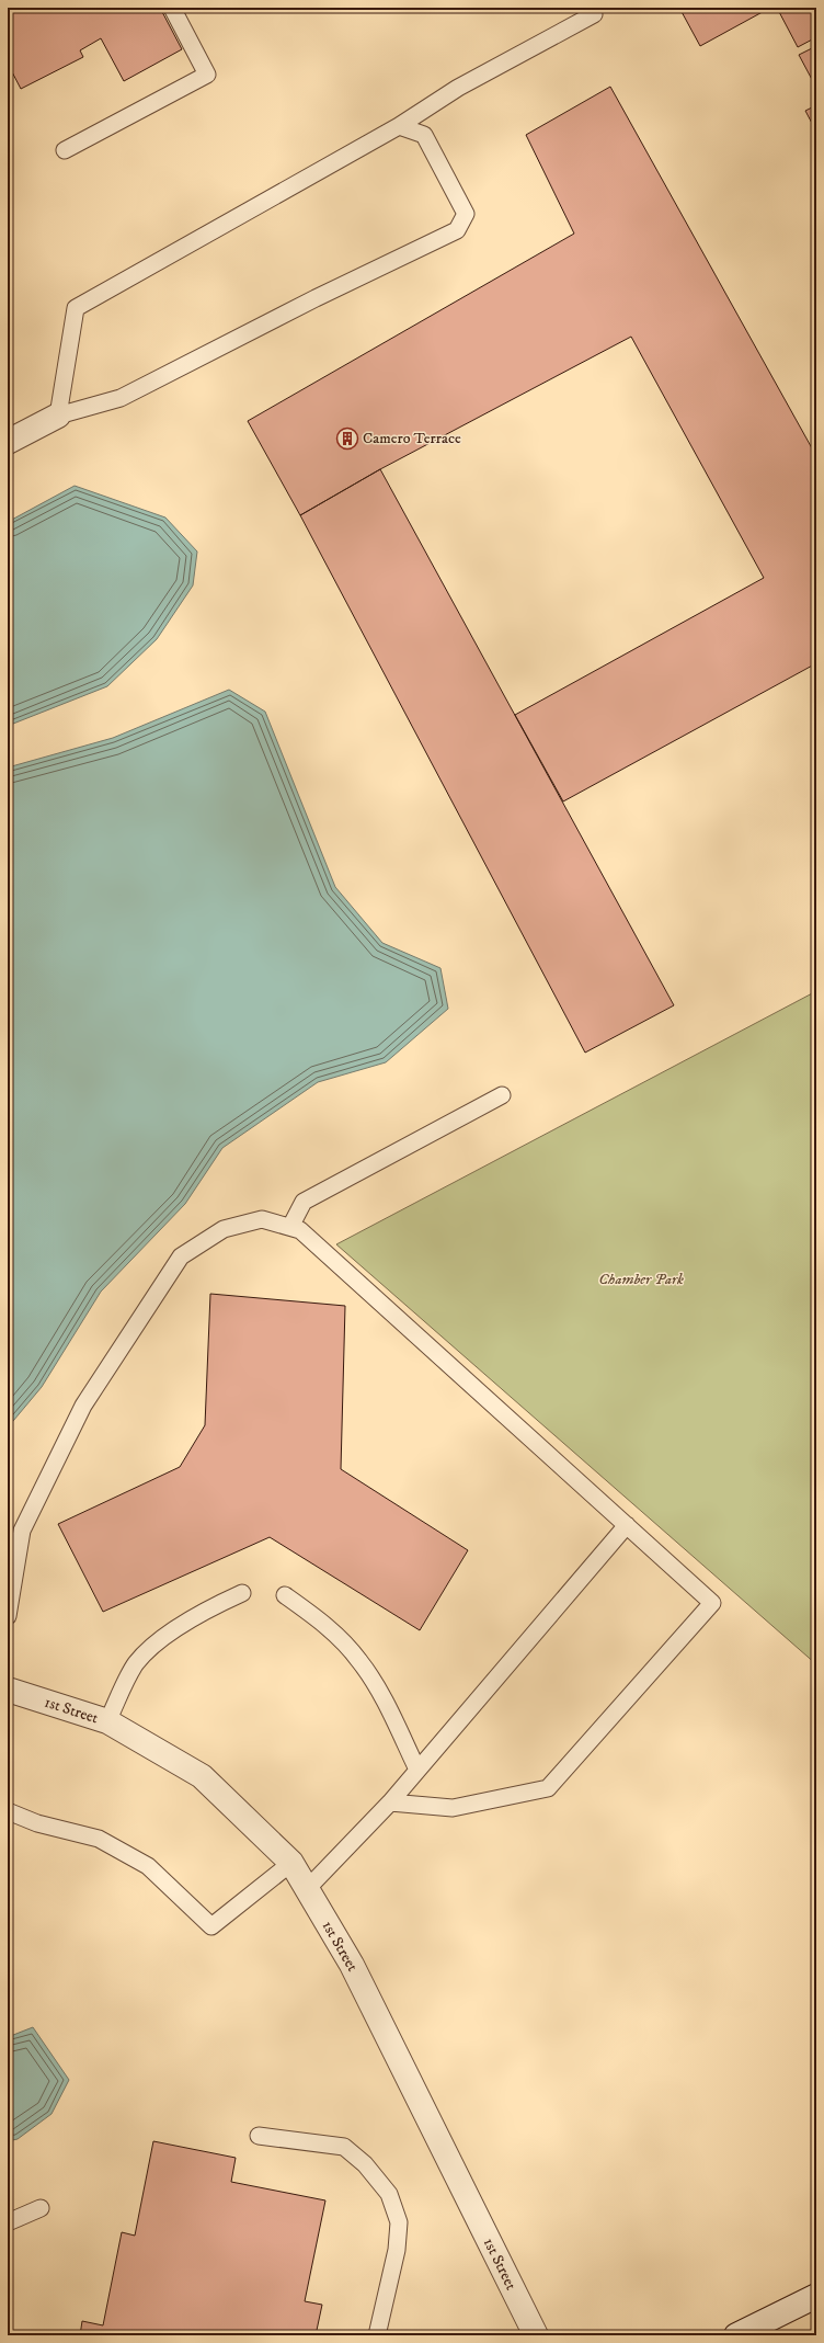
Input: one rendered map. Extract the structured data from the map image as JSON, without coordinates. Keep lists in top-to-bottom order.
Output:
{
  "streets": {
    "street": ["1st Street"]
  },
  "parks": ["Chamber Park"],
  "places": {
    "building": ["Camero Terrace"]
  }
}
